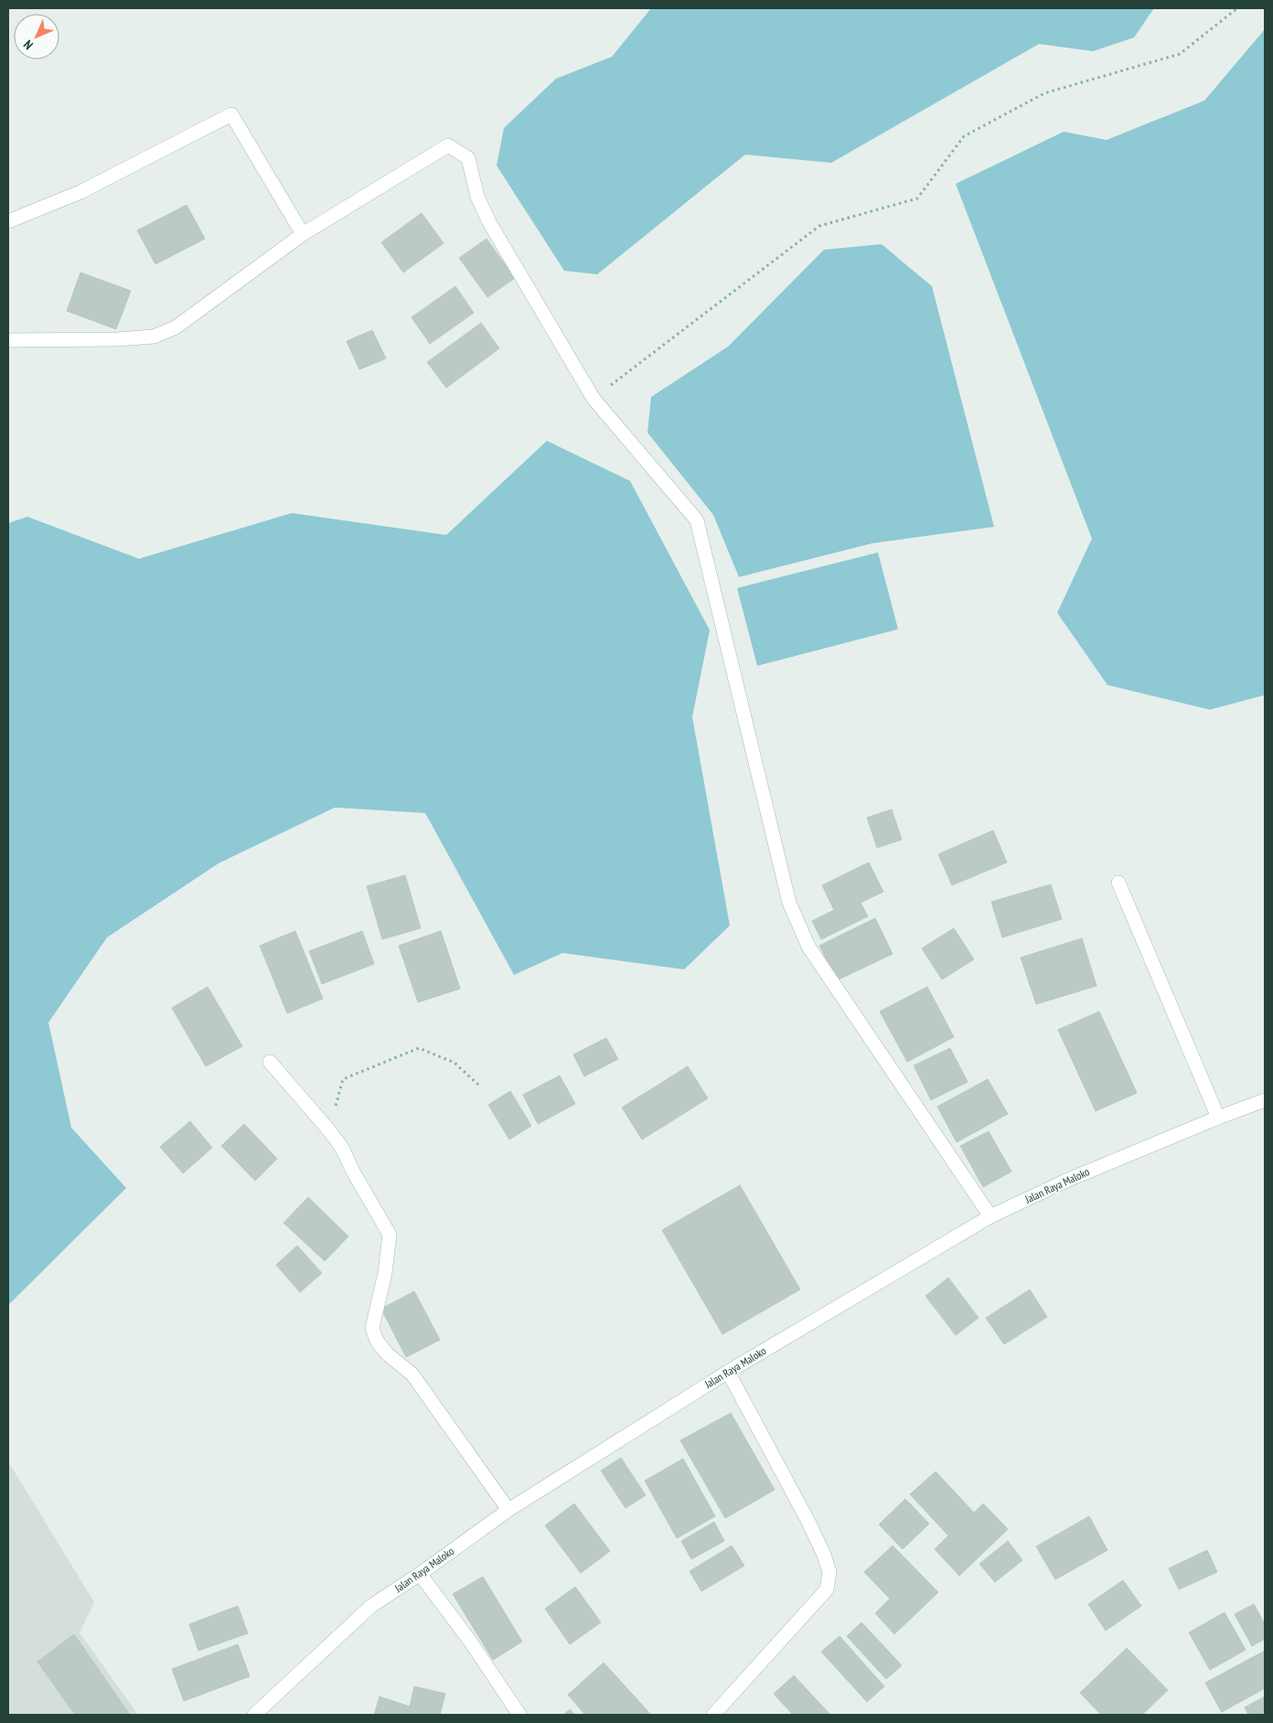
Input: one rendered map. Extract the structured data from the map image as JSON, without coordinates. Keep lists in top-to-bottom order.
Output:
{
  "streets": {
    "street": ["Jalan Raya Maloko"]
  },
  "north": "bottom left"
}
